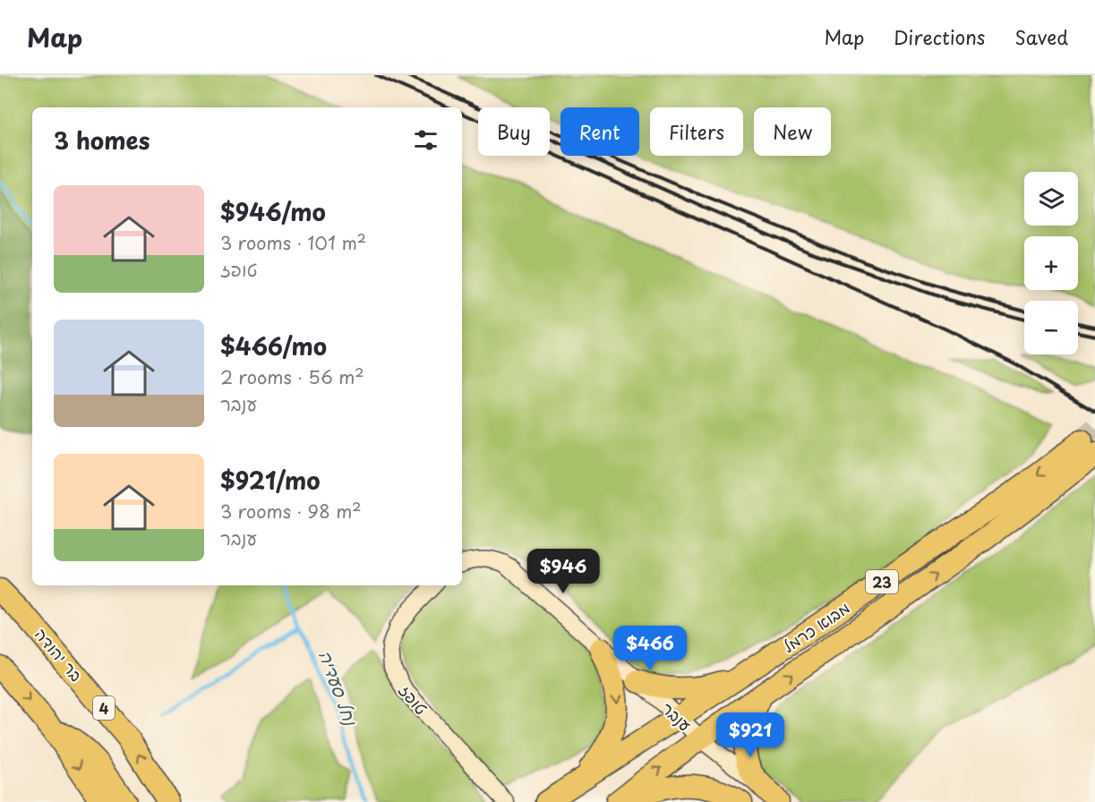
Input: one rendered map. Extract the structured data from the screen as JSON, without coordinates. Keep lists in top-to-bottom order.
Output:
{
  "streets": {
    "highway": [
      "23",
      "מבוא כרמל",
      "בר יהודה",
      "4"
    ],
    "street": ["טופז", "ענבר"]
  },
  "crossings": [
    ["23", "מבוא כרמל"],
    ["23", "ענבר"],
    ["מבוא כרמל", "ענבר"]
  ],
  "water": ["נחל סעדיה"],
  "page": {
    "header": "Map",
    "nav": ["Map", "Directions", "Saved"],
    "chip": [
      "Buy",
      "Rent",
      "Filters",
      "New"
    ],
    "heading": "3 homes",
    "map_buttons": ["+", "−"],
    "list": [
      {
        "name": "$946/mo",
        "note": "3 rooms · 101 m² · טופז"
      },
      {
        "name": "$466/mo",
        "note": "2 rooms · 56 m² · ענבר"
      },
      {
        "name": "$921/mo",
        "note": "3 rooms · 98 m² · ענבר"
      }
    ],
    "price": ["$946", "$466", "$921"]
  }
}
